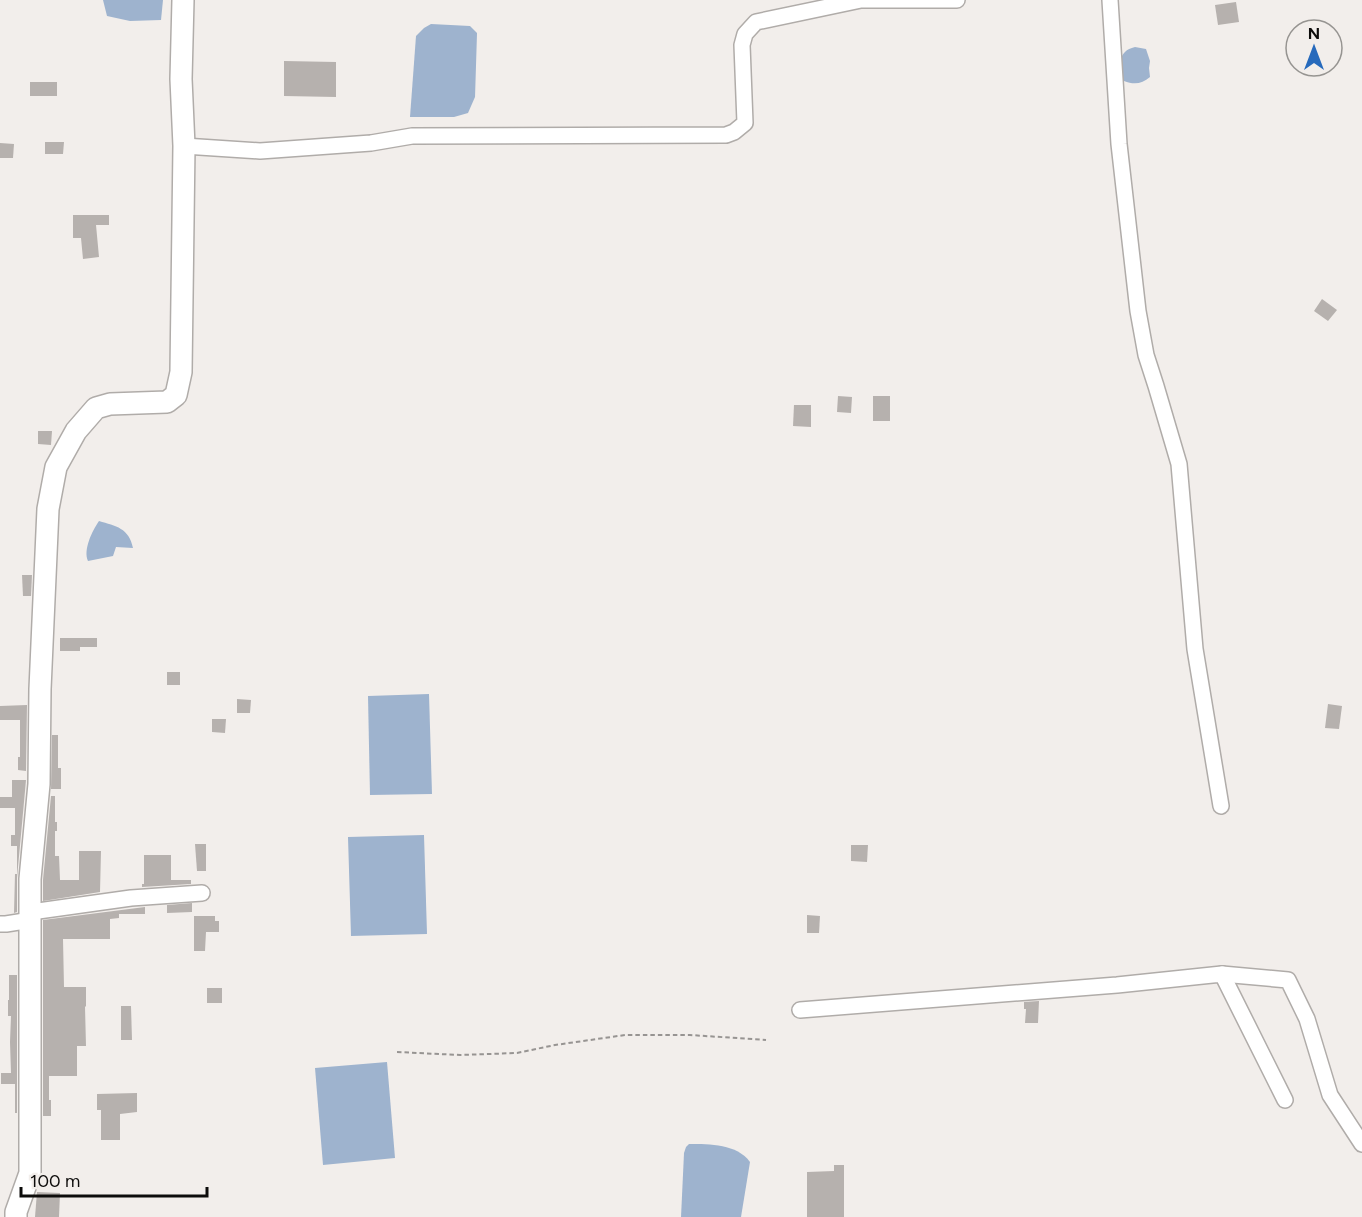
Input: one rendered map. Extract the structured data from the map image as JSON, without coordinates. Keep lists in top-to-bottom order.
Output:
{
  "scale_bar": "100 m",
  "north": "top"
}
